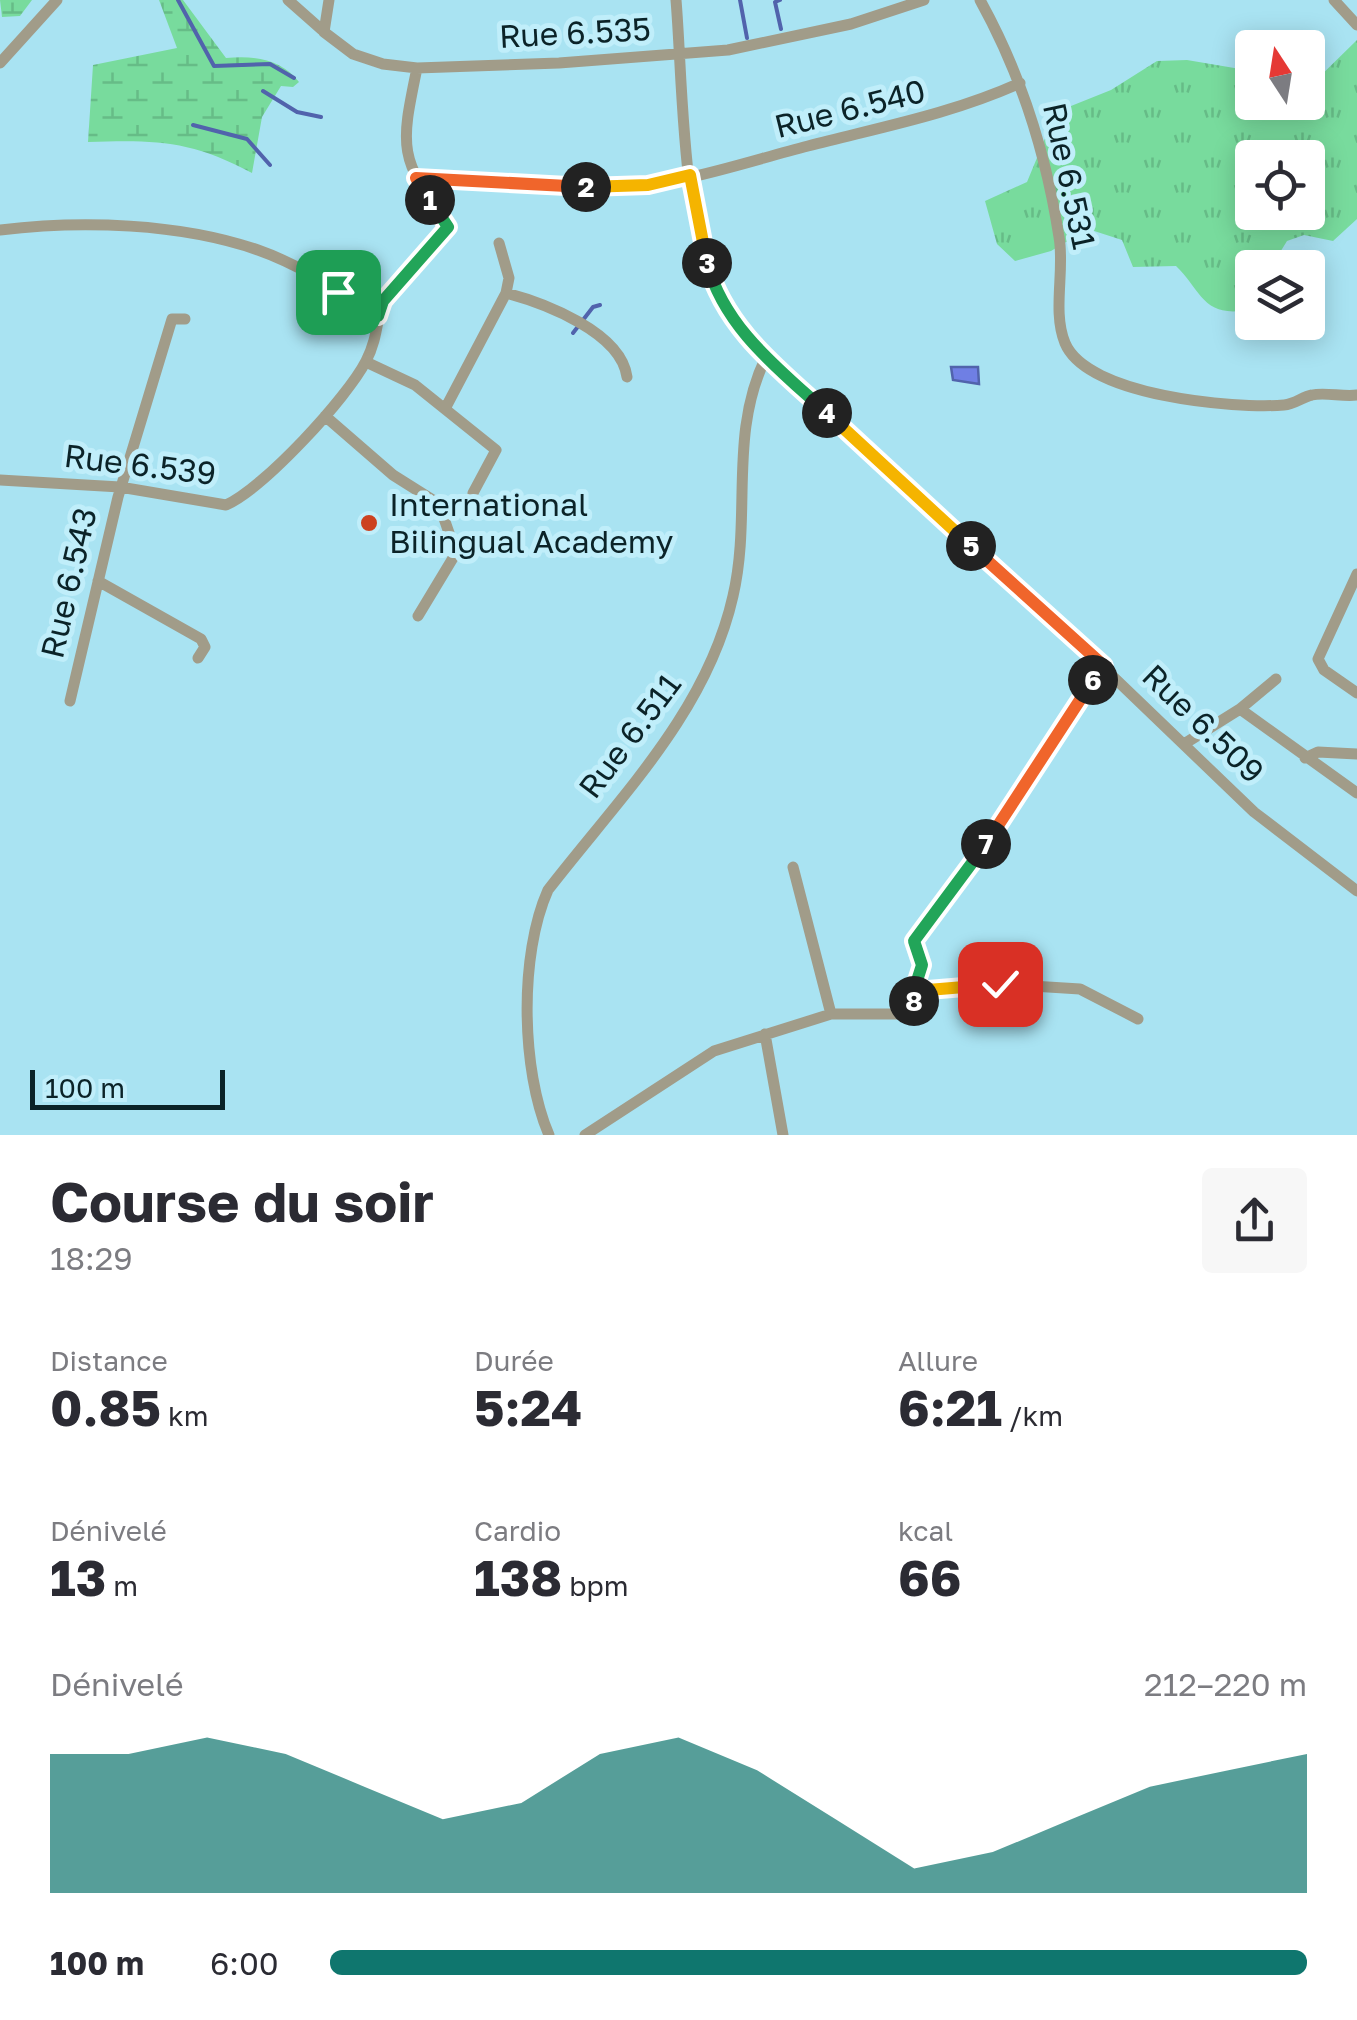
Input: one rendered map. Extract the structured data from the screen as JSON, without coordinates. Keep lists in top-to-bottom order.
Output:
{
  "streets": {
    "street": [
      "Rue 6.535",
      "Rue 6.540",
      "Rue 6.531",
      "Rue 6.539",
      "Rue 6.543",
      "Rue 6.509",
      "Rue 6.511"
    ]
  },
  "crossings": [
    ["Rue 6.535", "Rue 6.509"],
    ["Rue 6.540", "Rue 6.531"],
    ["Rue 6.540", "Rue 6.539"],
    ["Rue 6.540", "Rue 6.509"],
    ["Rue 6.539", "Rue 6.543"],
    ["Rue 6.509", "Rue 6.511"]
  ],
  "places": ["International Bilingual Academy"],
  "scale_bar": "100 m",
  "north": "top",
  "page": {
    "pins": [
      "2",
      "1",
      "3",
      "4",
      "5",
      "6",
      "7",
      "8"
    ],
    "scale": "100 m",
    "heading": ["Course du soir", "18:29"],
    "stats": [
      ["Distance", "0.85 km"],
      ["Durée", "5:24"],
      ["Allure", "6:21 /km"],
      ["Dénivelé", "13 m"],
      ["Cardio", "138 bpm"],
      ["kcal", "66"]
    ],
    "chart": ["Dénivelé", "212–220 m"],
    "list": [
      {
        "name": "100 m",
        "note": "6:00"
      }
    ]
  }
}
